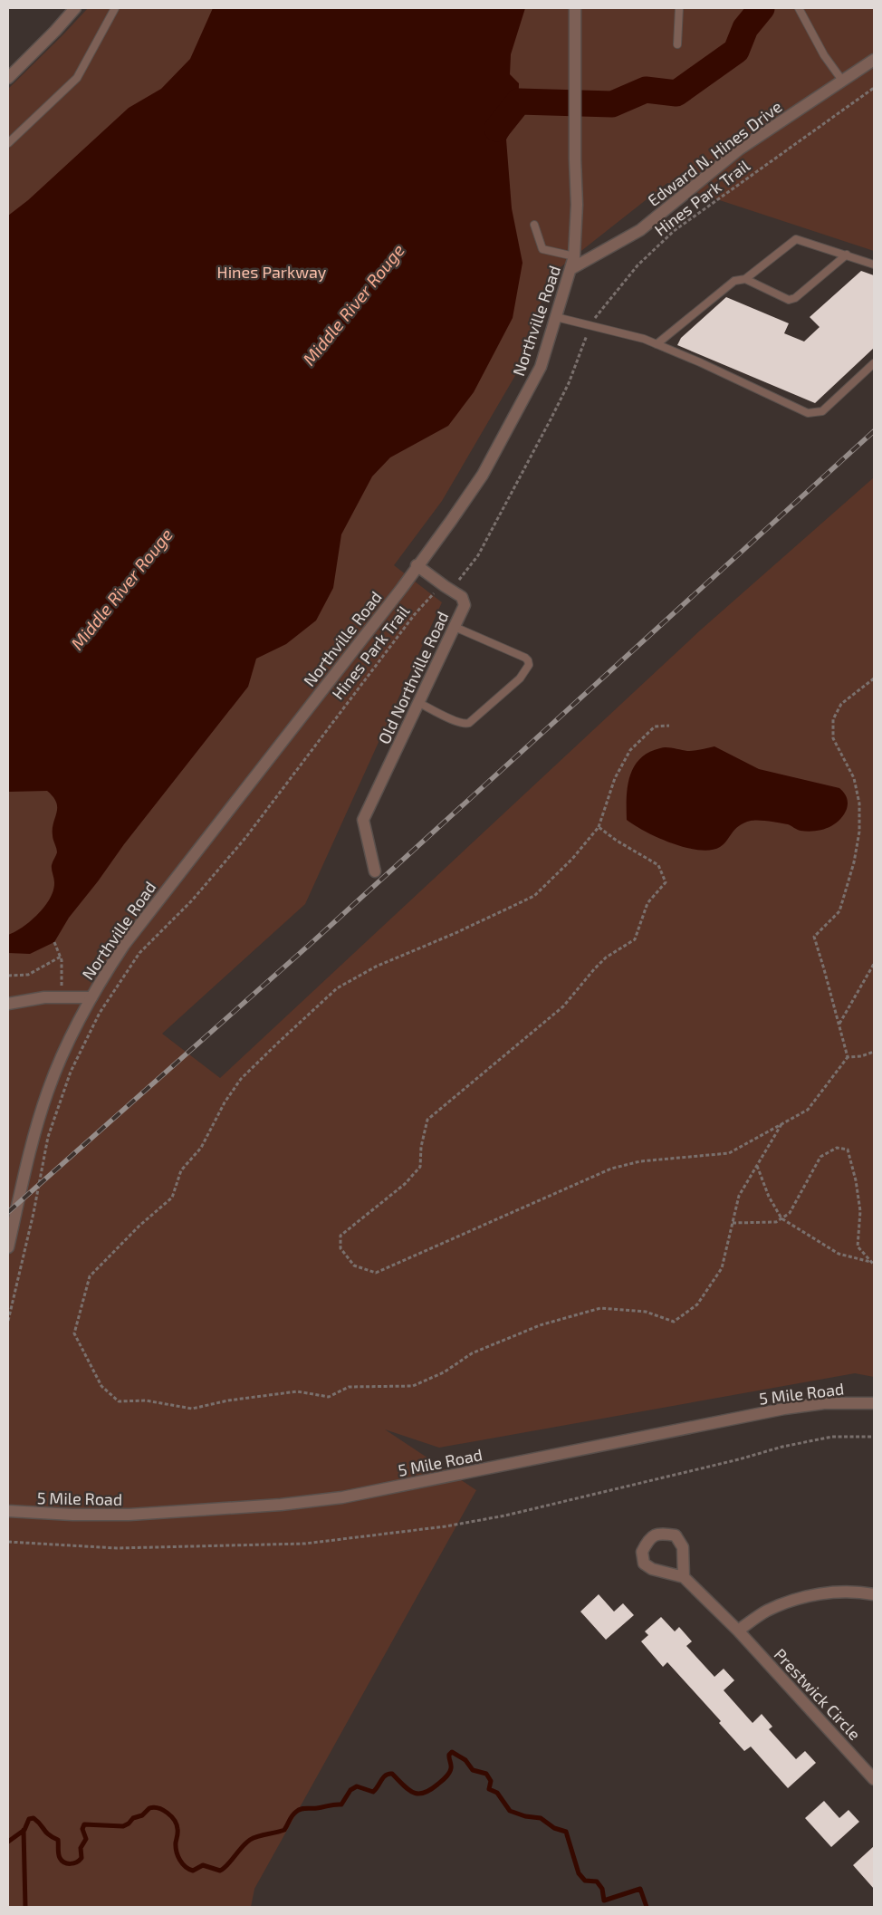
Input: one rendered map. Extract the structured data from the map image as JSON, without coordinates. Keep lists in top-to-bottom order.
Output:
{
  "streets": {
    "street": [
      "Edward N. Hines Drive",
      "Northville Road",
      "Old Northville Road",
      "5 Mile Road",
      "Prestwick Circle"
    ],
    "path": ["Hines Park Trail"]
  },
  "crossings": [
    ["Edward N. Hines Drive", "Northville Road"],
    ["Hines Park Trail", "Old Northville Road"],
    ["Northville Road", "Old Northville Road"]
  ],
  "water": ["Middle River Rouge"],
  "parks": ["Hines Parkway"]
}
